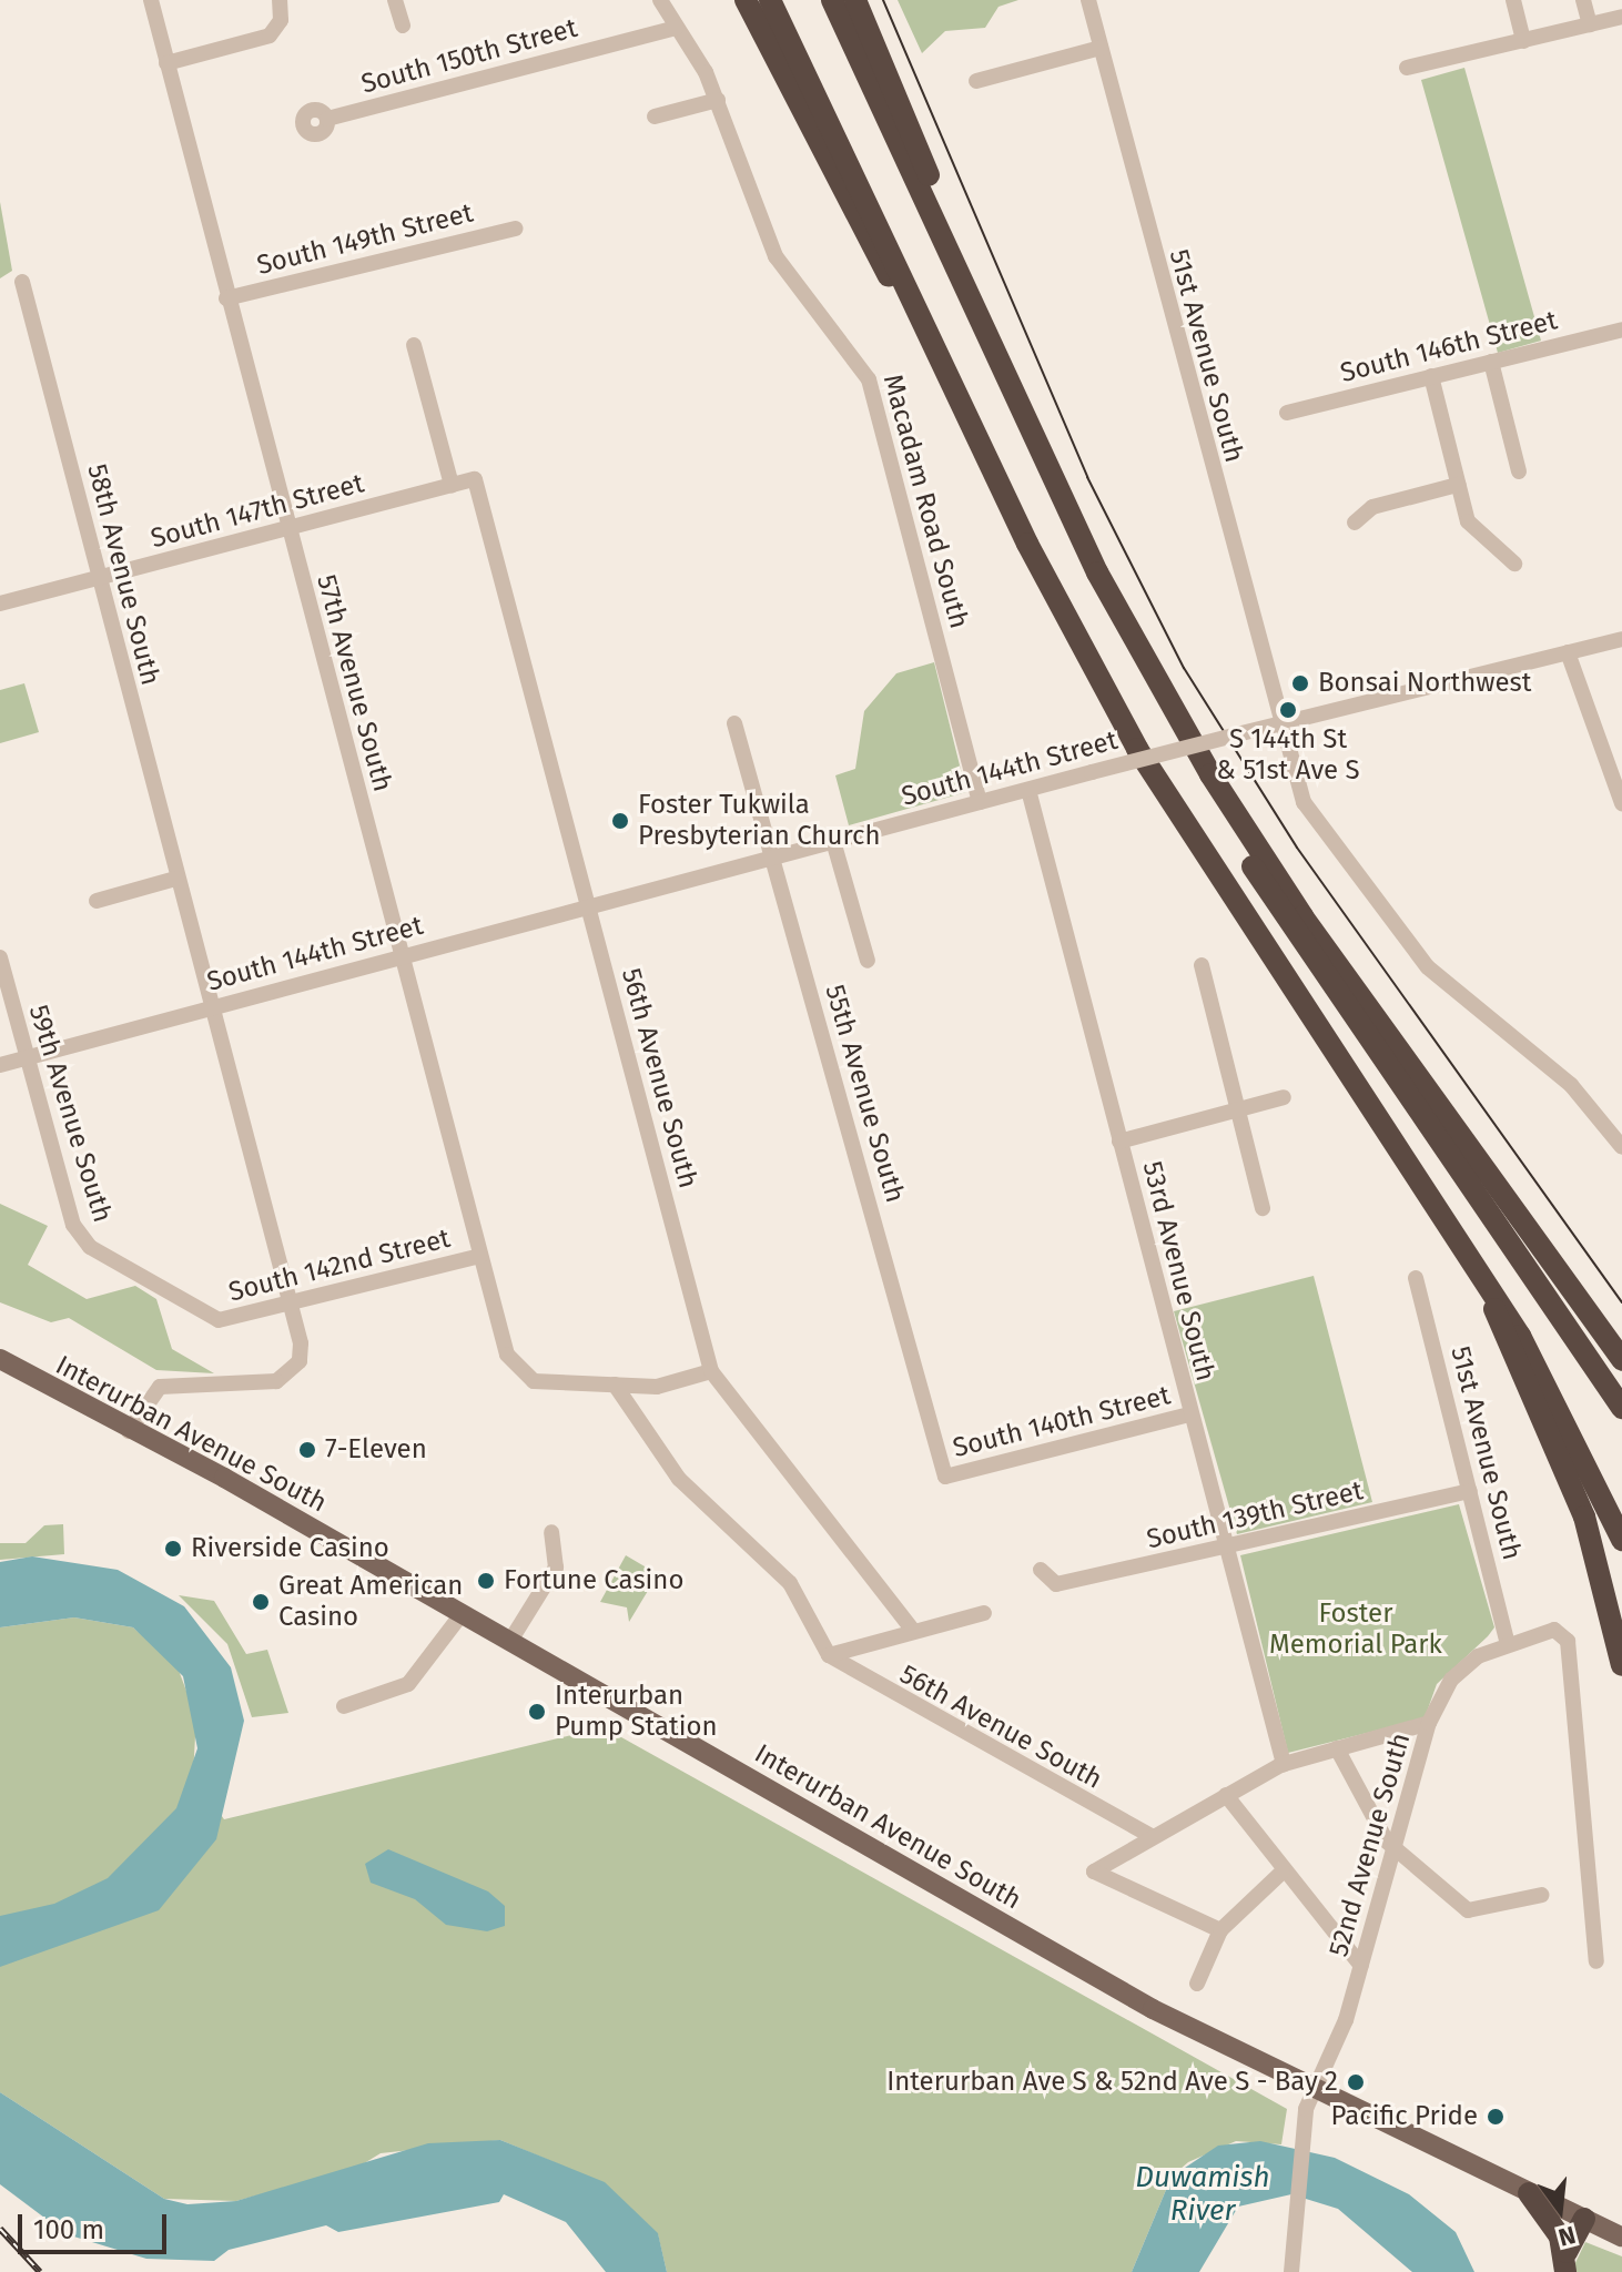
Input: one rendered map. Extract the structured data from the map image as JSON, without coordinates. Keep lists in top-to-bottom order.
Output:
{
  "streets": {
    "main road": ["Interurban Avenue South"],
    "street": [
      "South 150th Street",
      "South 149th Street",
      "South 146th Street",
      "51st Avenue South",
      "Macadam Road South",
      "South 147th Street",
      "58th Avenue South",
      "57th Avenue South",
      "South 144th Street",
      "56th Avenue South",
      "55th Avenue South",
      "59th Avenue South",
      "South 142nd Street",
      "53rd Avenue South",
      "South 140th Street",
      "South 139th Street",
      "52nd Avenue South"
    ]
  },
  "crossings": [
    ["South 150th Street", "Macadam Road South"],
    ["South 149th Street", "57th Avenue South"],
    ["51st Avenue South", "South 144th Street"],
    ["51st Avenue South", "South 139th Street"],
    ["51st Avenue South", "52nd Avenue South"],
    ["Macadam Road South", "South 144th Street"],
    ["South 147th Street", "58th Avenue South"],
    ["South 147th Street", "57th Avenue South"],
    ["South 147th Street", "56th Avenue South"],
    ["58th Avenue South", "South 144th Street"],
    ["58th Avenue South", "South 142nd Street"],
    ["58th Avenue South", "Interurban Avenue South"],
    ["57th Avenue South", "South 144th Street"],
    ["57th Avenue South", "South 142nd Street"],
    ["South 144th Street", "56th Avenue South"],
    ["South 144th Street", "55th Avenue South"],
    ["South 144th Street", "59th Avenue South"],
    ["South 144th Street", "53rd Avenue South"],
    ["55th Avenue South", "South 140th Street"],
    ["59th Avenue South", "South 142nd Street"],
    ["53rd Avenue South", "South 140th Street"],
    ["53rd Avenue South", "South 139th Street"],
    ["Interurban Avenue South", "52nd Avenue South"]
  ],
  "water": ["Duwamish River"],
  "parks": ["Foster Memorial Park"],
  "places": [
    "Bonsai Northwest",
    "S 144th St & 51st Ave S",
    "Foster Tukwila Presbyterian Church",
    "7-Eleven",
    "Riverside Casino",
    "Fortune Casino",
    "Great American Casino",
    "Interurban Pump Station",
    "Interurban Ave S & 52nd Ave S - Bay 2",
    "Pacific Pride"
  ],
  "scale_bar": "100 m",
  "north": "bottom"
}
